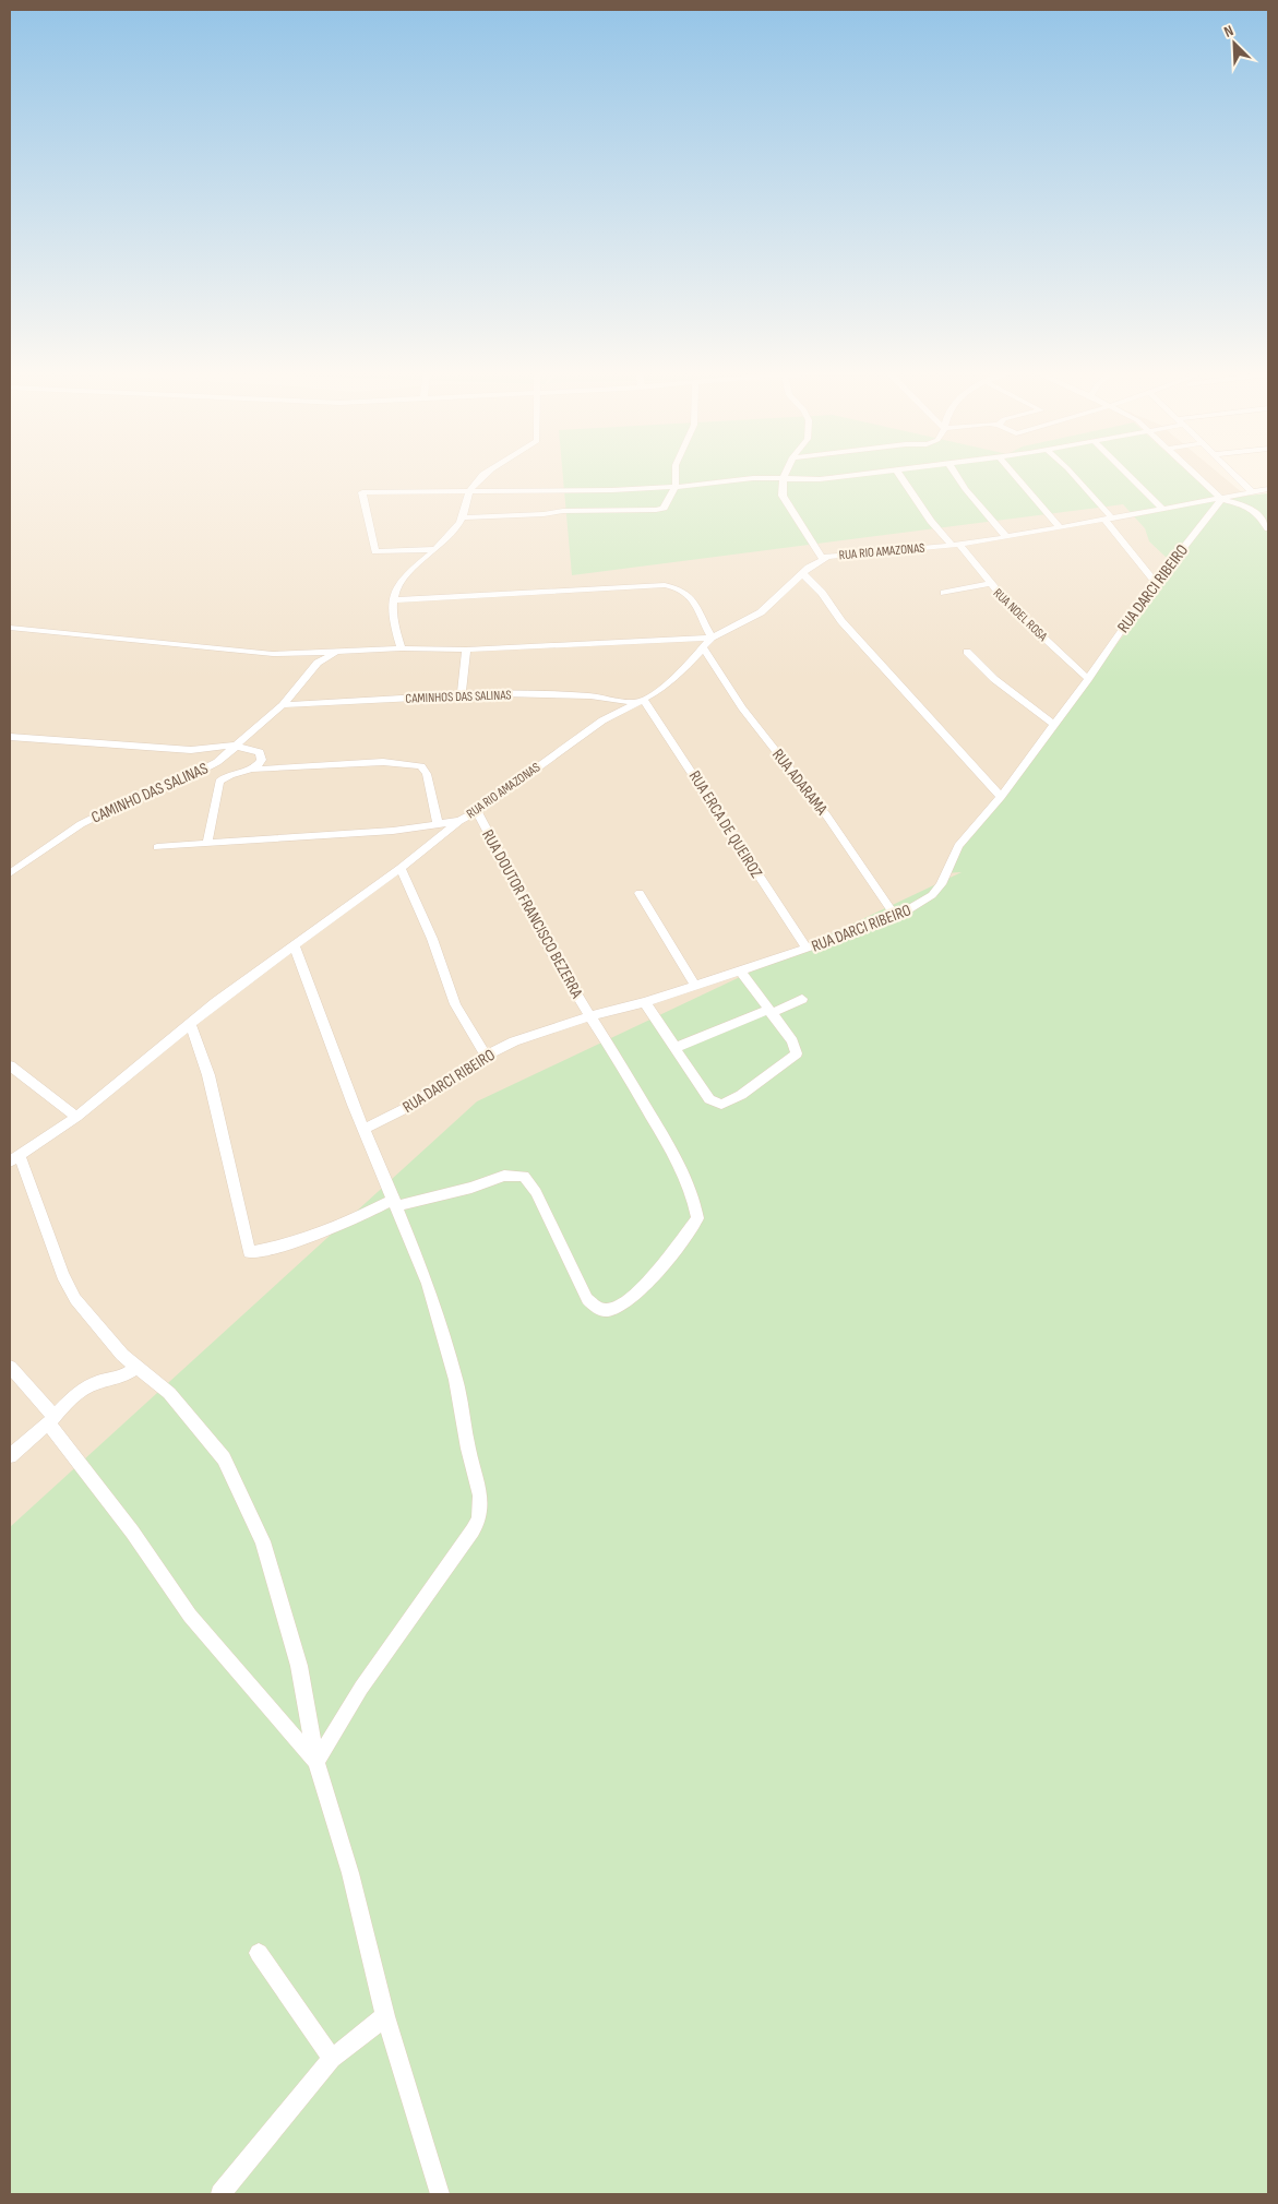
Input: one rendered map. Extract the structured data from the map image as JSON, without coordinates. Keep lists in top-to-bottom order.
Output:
{
  "streets": {
    "street": [
      "RUA RIO AMAZONAS",
      "RUA DARCI RIBEIRO",
      "RUA NOEL ROSA",
      "CAMINHOS DAS SALINAS",
      "RUA ADARAMA",
      "CAMINHO DAS SALINAS",
      "RUA ERCA DE QUEIROZ",
      "RUA DOUTOR FRANCISCO BEZERRA"
    ]
  },
  "crossings": [
    ["RUA RIO AMAZONAS", "RUA DARCI RIBEIRO"],
    ["RUA RIO AMAZONAS", "RUA NOEL ROSA"],
    ["RUA RIO AMAZONAS", "CAMINHOS DAS SALINAS"],
    ["RUA RIO AMAZONAS", "RUA ADARAMA"],
    ["RUA RIO AMAZONAS", "RUA ERCA DE QUEIROZ"],
    ["RUA RIO AMAZONAS", "RUA DOUTOR FRANCISCO BEZERRA"],
    ["RUA DARCI RIBEIRO", "RUA NOEL ROSA"],
    ["RUA DARCI RIBEIRO", "RUA ADARAMA"],
    ["RUA DARCI RIBEIRO", "RUA ERCA DE QUEIROZ"],
    ["RUA DARCI RIBEIRO", "RUA DOUTOR FRANCISCO BEZERRA"],
    ["CAMINHOS DAS SALINAS", "CAMINHO DAS SALINAS"],
    ["CAMINHOS DAS SALINAS", "RUA ERCA DE QUEIROZ"]
  ],
  "north": "top left"
}
